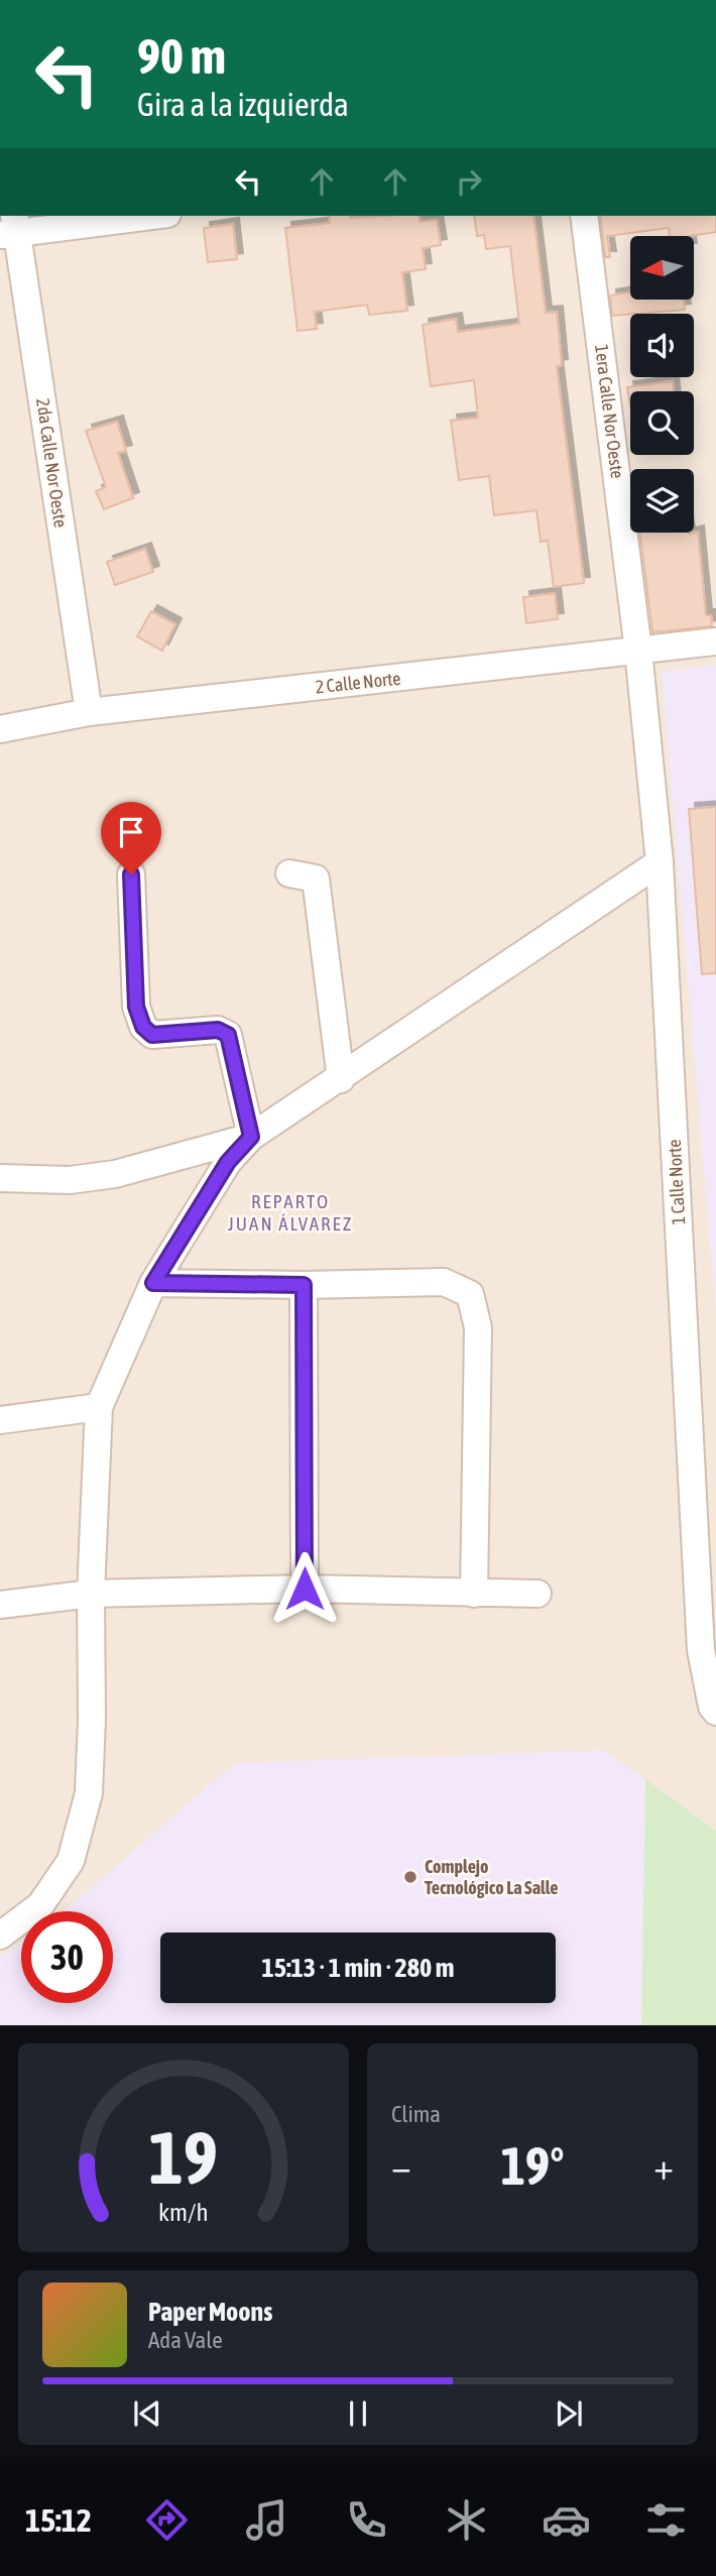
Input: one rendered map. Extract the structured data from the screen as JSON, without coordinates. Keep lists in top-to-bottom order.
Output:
{
  "streets": {
    "street": [
      "1era Calle Nor Oeste",
      "2da Calle Nor Oeste",
      "2 Calle Norte",
      "1 Calle Norte"
    ]
  },
  "crossings": [
    ["1era Calle Nor Oeste", "2 Calle Norte"],
    ["1era Calle Nor Oeste", "1 Calle Norte"],
    ["2da Calle Nor Oeste", "2 Calle Norte"],
    ["2 Calle Norte", "1 Calle Norte"]
  ],
  "districts": ["REPARTO JUAN ÁLVAREZ"],
  "places": ["Complejo Tecnológico La Salle"],
  "north": "left",
  "page": {
    "turn": ["90 m", "Gira a la izquierda"],
    "limit": "30",
    "trip": "15:13 · 1 min · 280 m",
    "tile": "Clima",
    "heat": ["−", "19°", "+"],
    "song": ["Paper Moons", "Ada Vale"],
    "tabs": "15:12",
    "gauge": ["19", "km/h"]
  }
}
